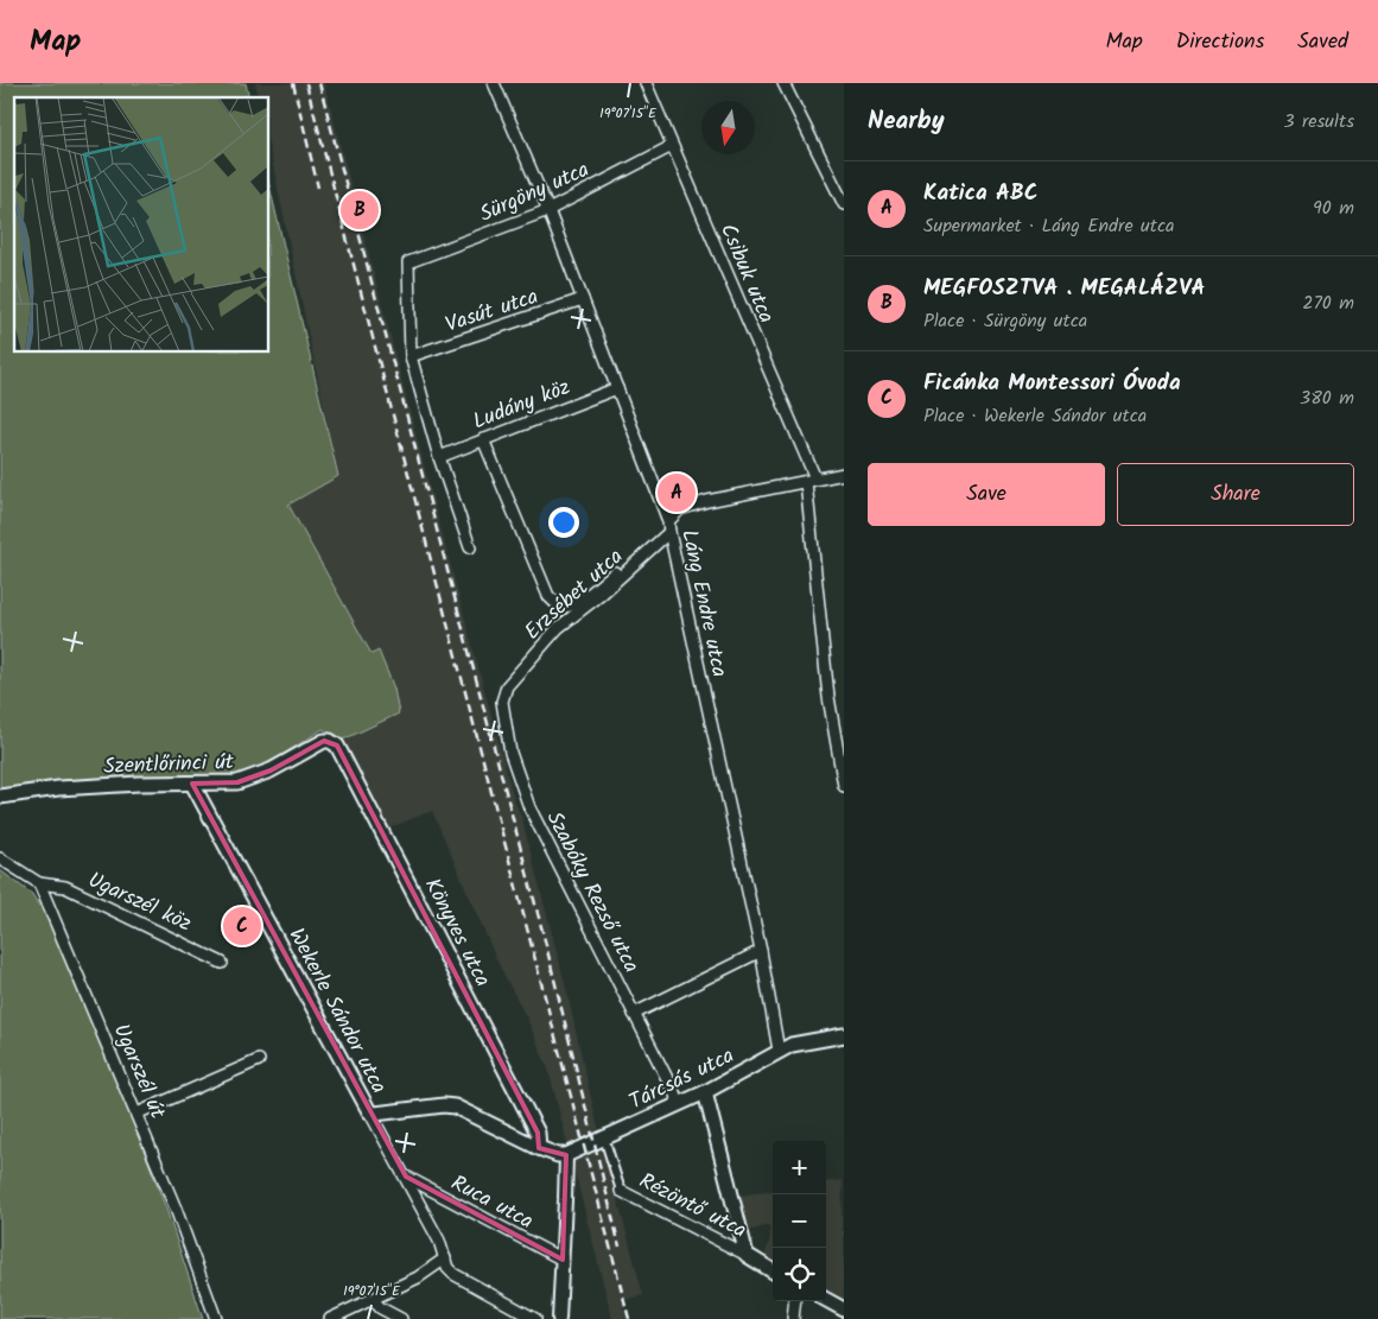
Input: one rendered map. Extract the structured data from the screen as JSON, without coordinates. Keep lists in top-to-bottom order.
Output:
{
  "streets": {
    "main road": [
      "Szentlőrinci út",
      "Könyves utca",
      "Wekerle Sándor utca",
      "Tárcsás utca",
      "Rézöntő utca"
    ],
    "street": [
      "Sürgöny utca",
      "Csibuk utca",
      "Vasút utca",
      "Ludány köz",
      "Erzsébet utca",
      "Láng Endre utca",
      "Szabóky Rezső utca",
      "Ugarszél köz",
      "Ugarszél út",
      "Ruca utca"
    ]
  },
  "crossings": [
    ["Sürgöny utca", "Csibuk utca"],
    ["Sürgöny utca", "Vasút utca"],
    ["Sürgöny utca", "Láng Endre utca"],
    ["Csibuk utca", "Erzsébet utca"],
    ["Vasút utca", "Láng Endre utca"],
    ["Ludány köz", "Láng Endre utca"],
    ["Erzsébet utca", "Láng Endre utca"],
    ["Erzsébet utca", "Szabóky Rezső utca"],
    ["Láng Endre utca", "Tárcsás utca"],
    ["Szentlőrinci út", "Könyves utca"],
    ["Szentlőrinci út", "Wekerle Sándor utca"],
    ["Szabóky Rezső utca", "Tárcsás utca"],
    ["Ugarszél köz", "Ugarszél út"],
    ["Wekerle Sándor utca", "Ruca utca"]
  ],
  "north": "bottom",
  "page": {
    "header": "Map",
    "nav": ["Map", "Directions", "Saved"],
    "heading": ["Nearby", "3 results"],
    "list": [
      {
        "mark": "A",
        "name": "Katica ABC",
        "note": "Supermarket · Láng Endre utca",
        "value": "90 m"
      },
      {
        "mark": "B",
        "name": "MEGFOSZTVA . MEGALÁZVA",
        "note": "Place · Sürgöny utca",
        "value": "270 m"
      },
      {
        "mark": "C",
        "name": "Ficánka Montessori Óvoda",
        "note": "Place · Wekerle Sándor utca",
        "value": "380 m"
      }
    ],
    "pins": ["B", "A", "C"],
    "buttons": ["Save", "Share"],
    "map_buttons": ["+", "−"]
  },
  "coordinates": ["19°07'15\"E"]
}
